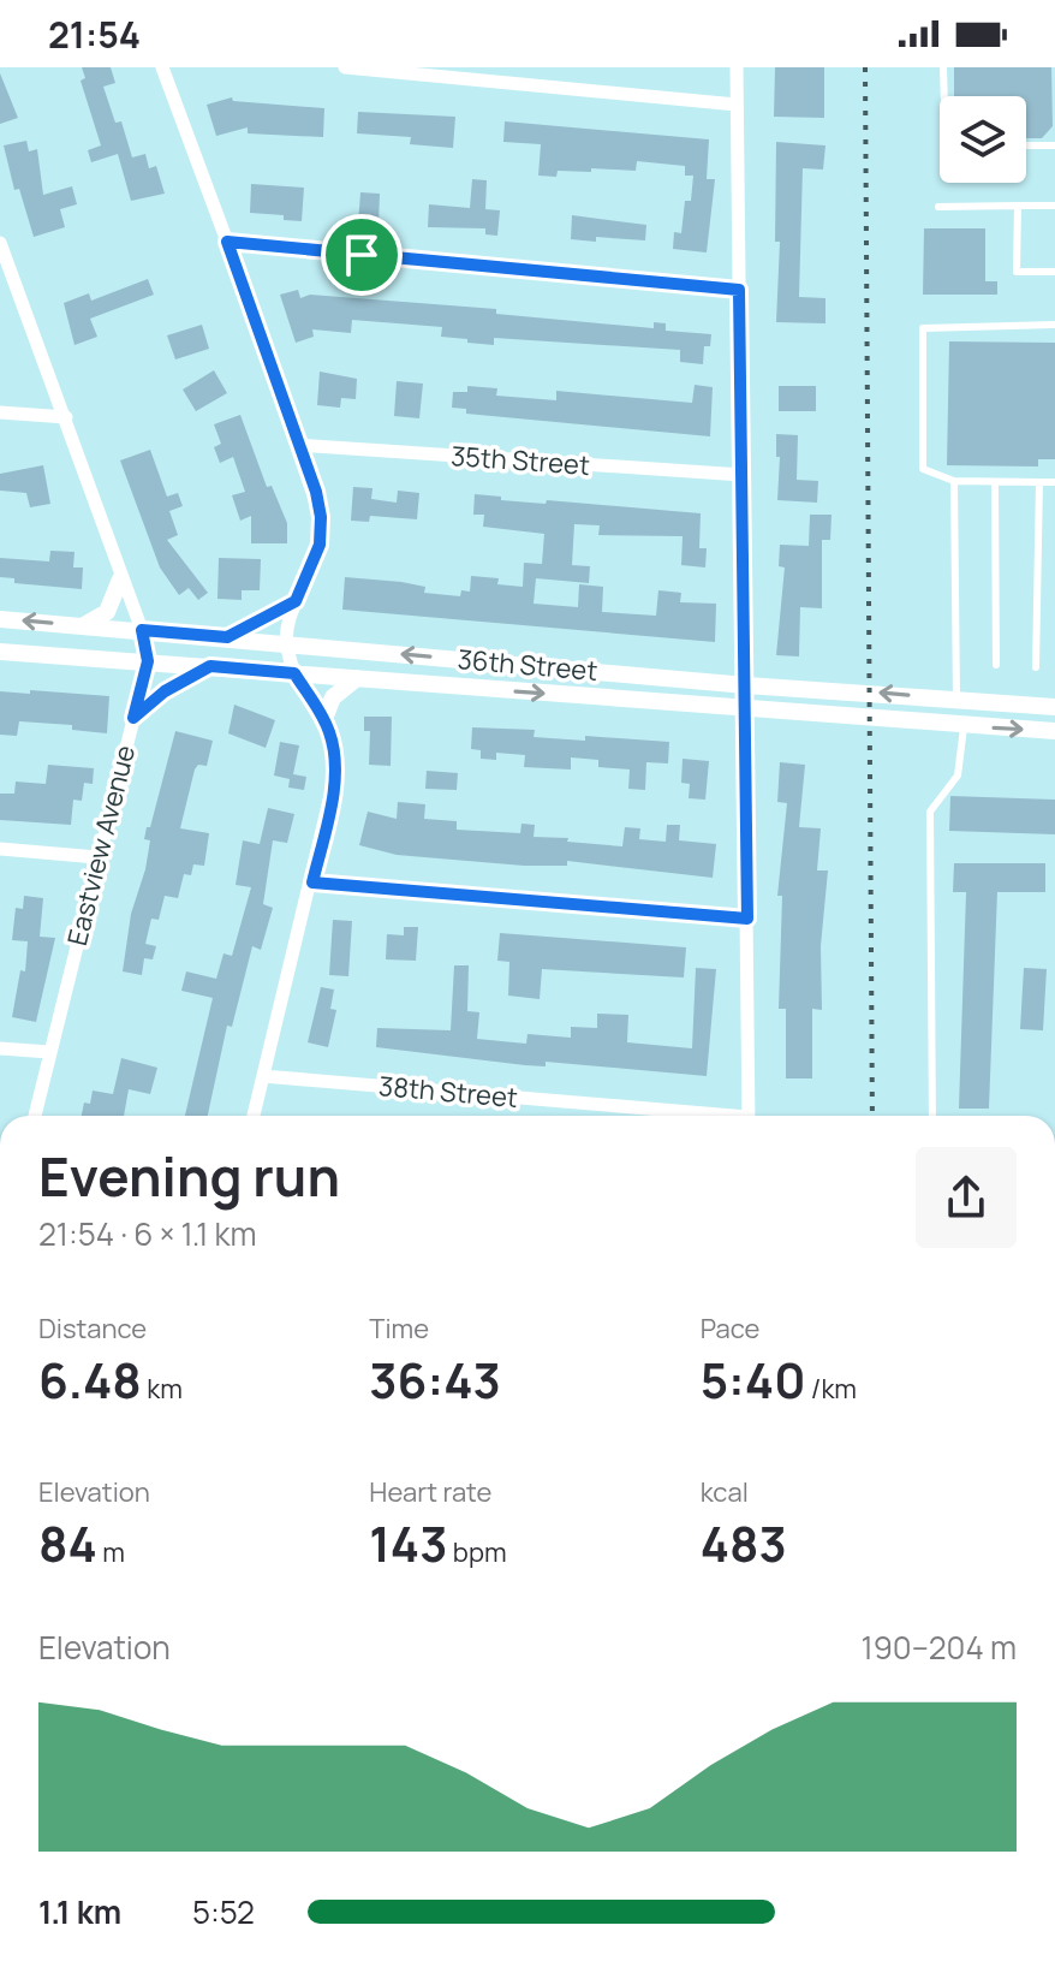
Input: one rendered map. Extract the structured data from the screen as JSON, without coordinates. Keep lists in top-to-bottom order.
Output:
{
  "streets": {
    "street": [
      "35th Street",
      "36th Street",
      "Eastview Avenue",
      "38th Street"
    ]
  },
  "crossings": [
    ["36th Street", "Eastview Avenue"]
  ],
  "page": {
    "status": "21:54",
    "heading": ["Evening run", "21:54 · 6 × 1.1 km"],
    "stats": [
      ["Distance", "6.48 km"],
      ["Time", "36:43"],
      ["Pace", "5:40 /km"],
      ["Elevation", "84 m"],
      ["Heart rate", "143 bpm"],
      ["kcal", "483"]
    ],
    "chart": ["Elevation", "190–204 m"],
    "list": [
      {
        "name": "1.1 km",
        "note": "5:52"
      }
    ]
  }
}
